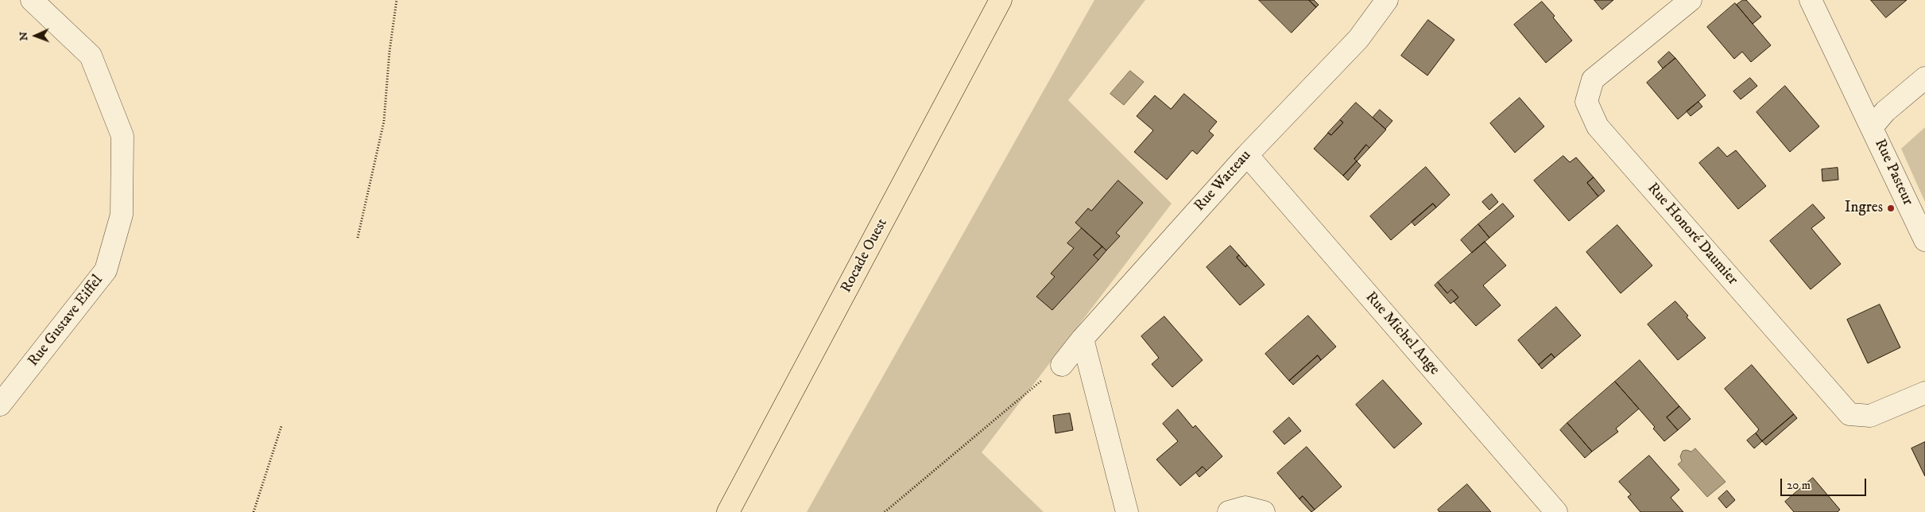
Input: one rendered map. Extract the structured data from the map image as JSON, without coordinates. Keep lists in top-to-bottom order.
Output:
{
  "streets": {
    "main road": ["Rocade Ouest"],
    "street": [
      "Rue Pasteur",
      "Rue Watteau",
      "Rue Honoré Daumier",
      "Rue Gustave Eiffel",
      "Rue Michel Ange"
    ]
  },
  "crossings": [
    ["Rue Watteau", "Rue Michel Ange"]
  ],
  "places": ["Ingres"],
  "scale_bar": "20 m",
  "north": "left"
}
